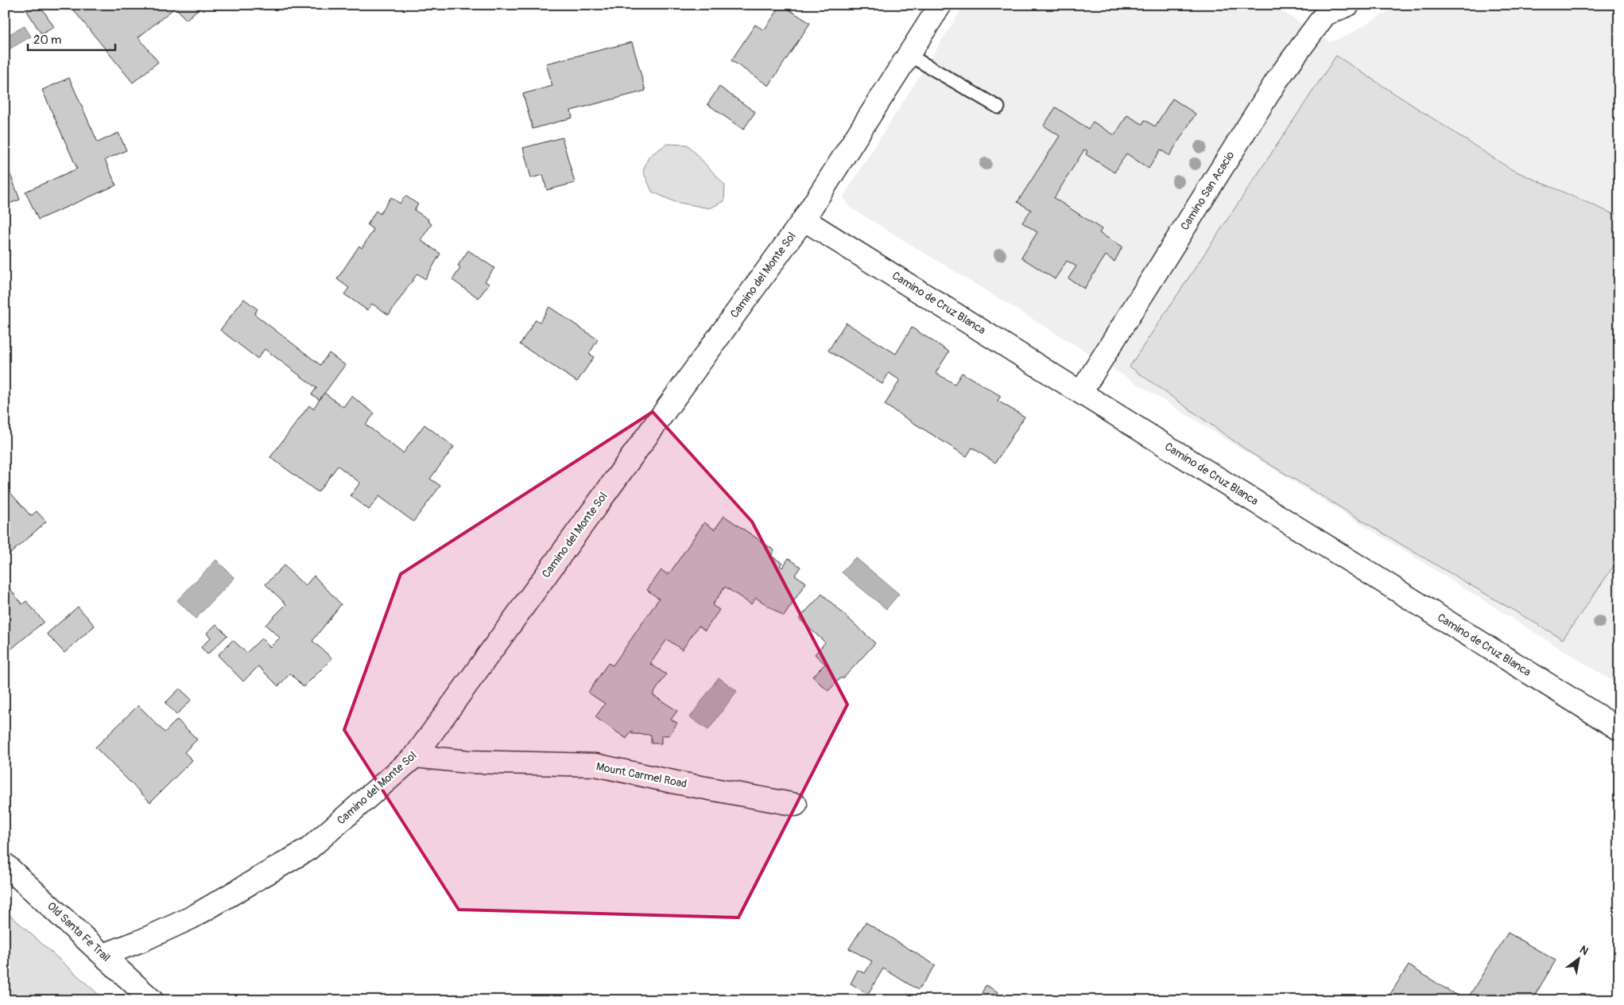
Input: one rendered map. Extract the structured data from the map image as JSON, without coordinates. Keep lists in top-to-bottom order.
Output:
{
  "streets": {
    "street": [
      "Camino San Acacio",
      "Camino del Monte Sol",
      "Camino de Cruz Blanca",
      "Mount Carmel Road",
      "Old Santa Fe Trail"
    ]
  },
  "crossings": [
    ["Camino San Acacio", "Camino de Cruz Blanca"],
    ["Camino del Monte Sol", "Camino de Cruz Blanca"],
    ["Camino del Monte Sol", "Mount Carmel Road"],
    ["Camino del Monte Sol", "Old Santa Fe Trail"]
  ],
  "scale_bar": "20 m",
  "north": "top right"
}
